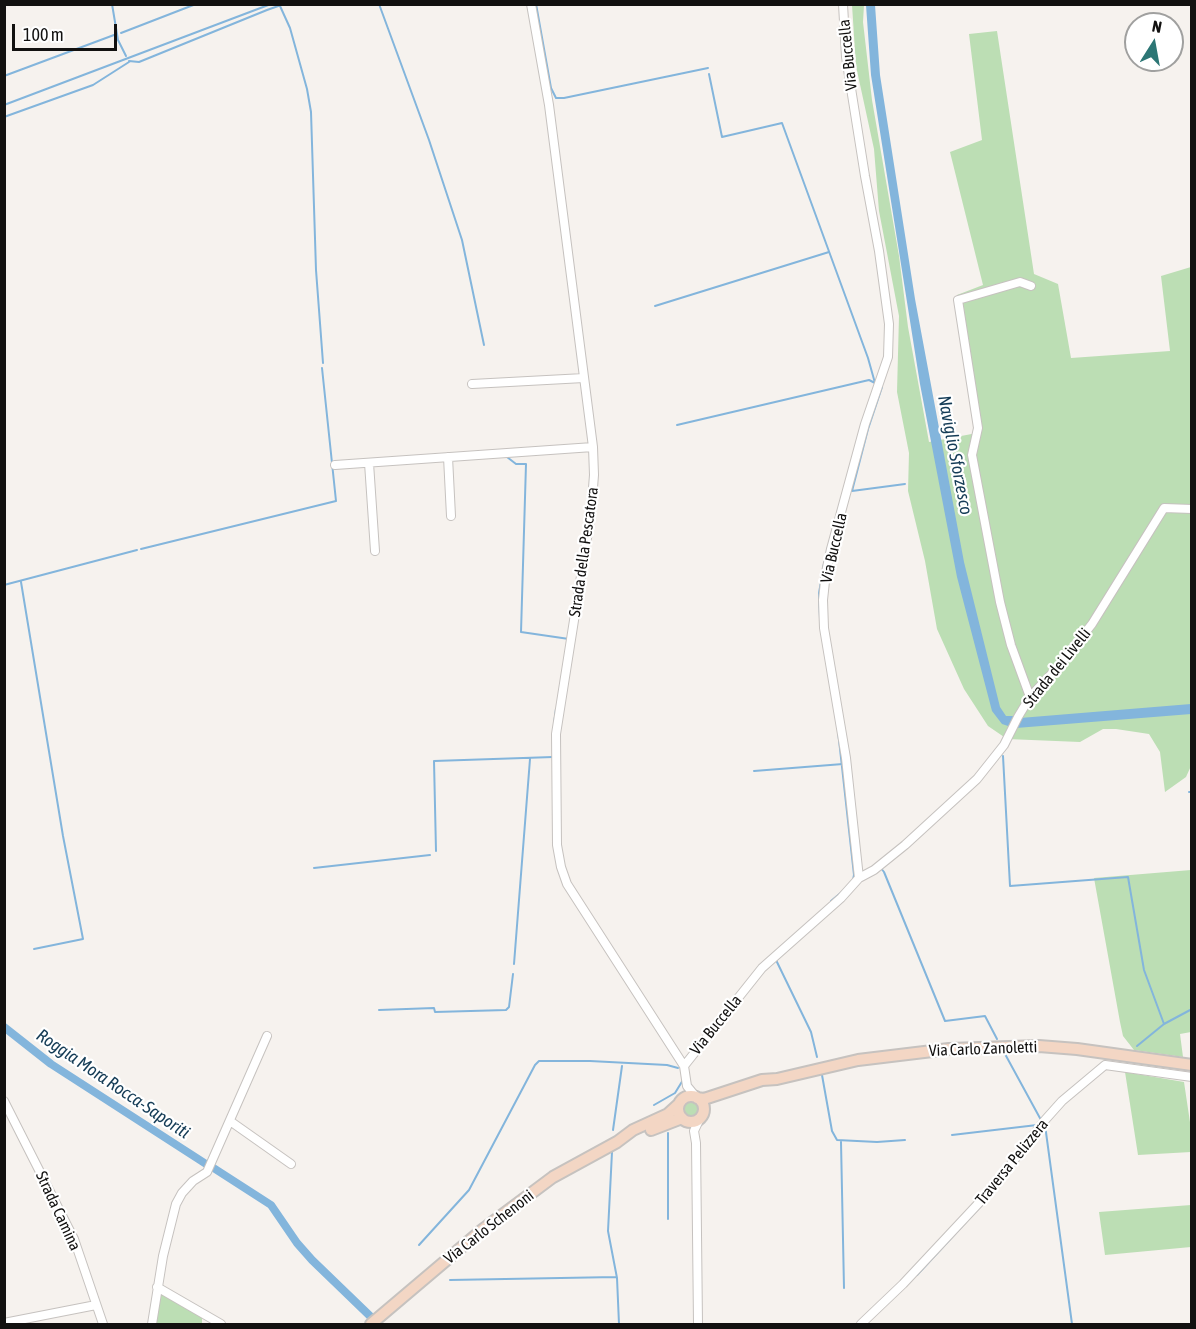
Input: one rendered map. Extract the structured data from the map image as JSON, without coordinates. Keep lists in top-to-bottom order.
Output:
{
  "streets": {
    "main road": ["Via Carlo Zanoletti", "Via Carlo Schenoni"],
    "street": [
      "Via Buccella",
      "Strada della Pescatora",
      "Strada dei Livelli",
      "Traversa Pelizzera",
      "Strada Camina"
    ]
  },
  "crossings": [
    ["Via Buccella", "Strada della Pescatora"],
    ["Via Buccella", "Strada dei Livelli"],
    ["Via Carlo Zanoletti", "Via Carlo Schenoni"]
  ],
  "water": ["Naviglio Sforzesco", "Roggia Mora Rocca-Saporiti"],
  "scale_bar": "100 m",
  "north": "top"
}
